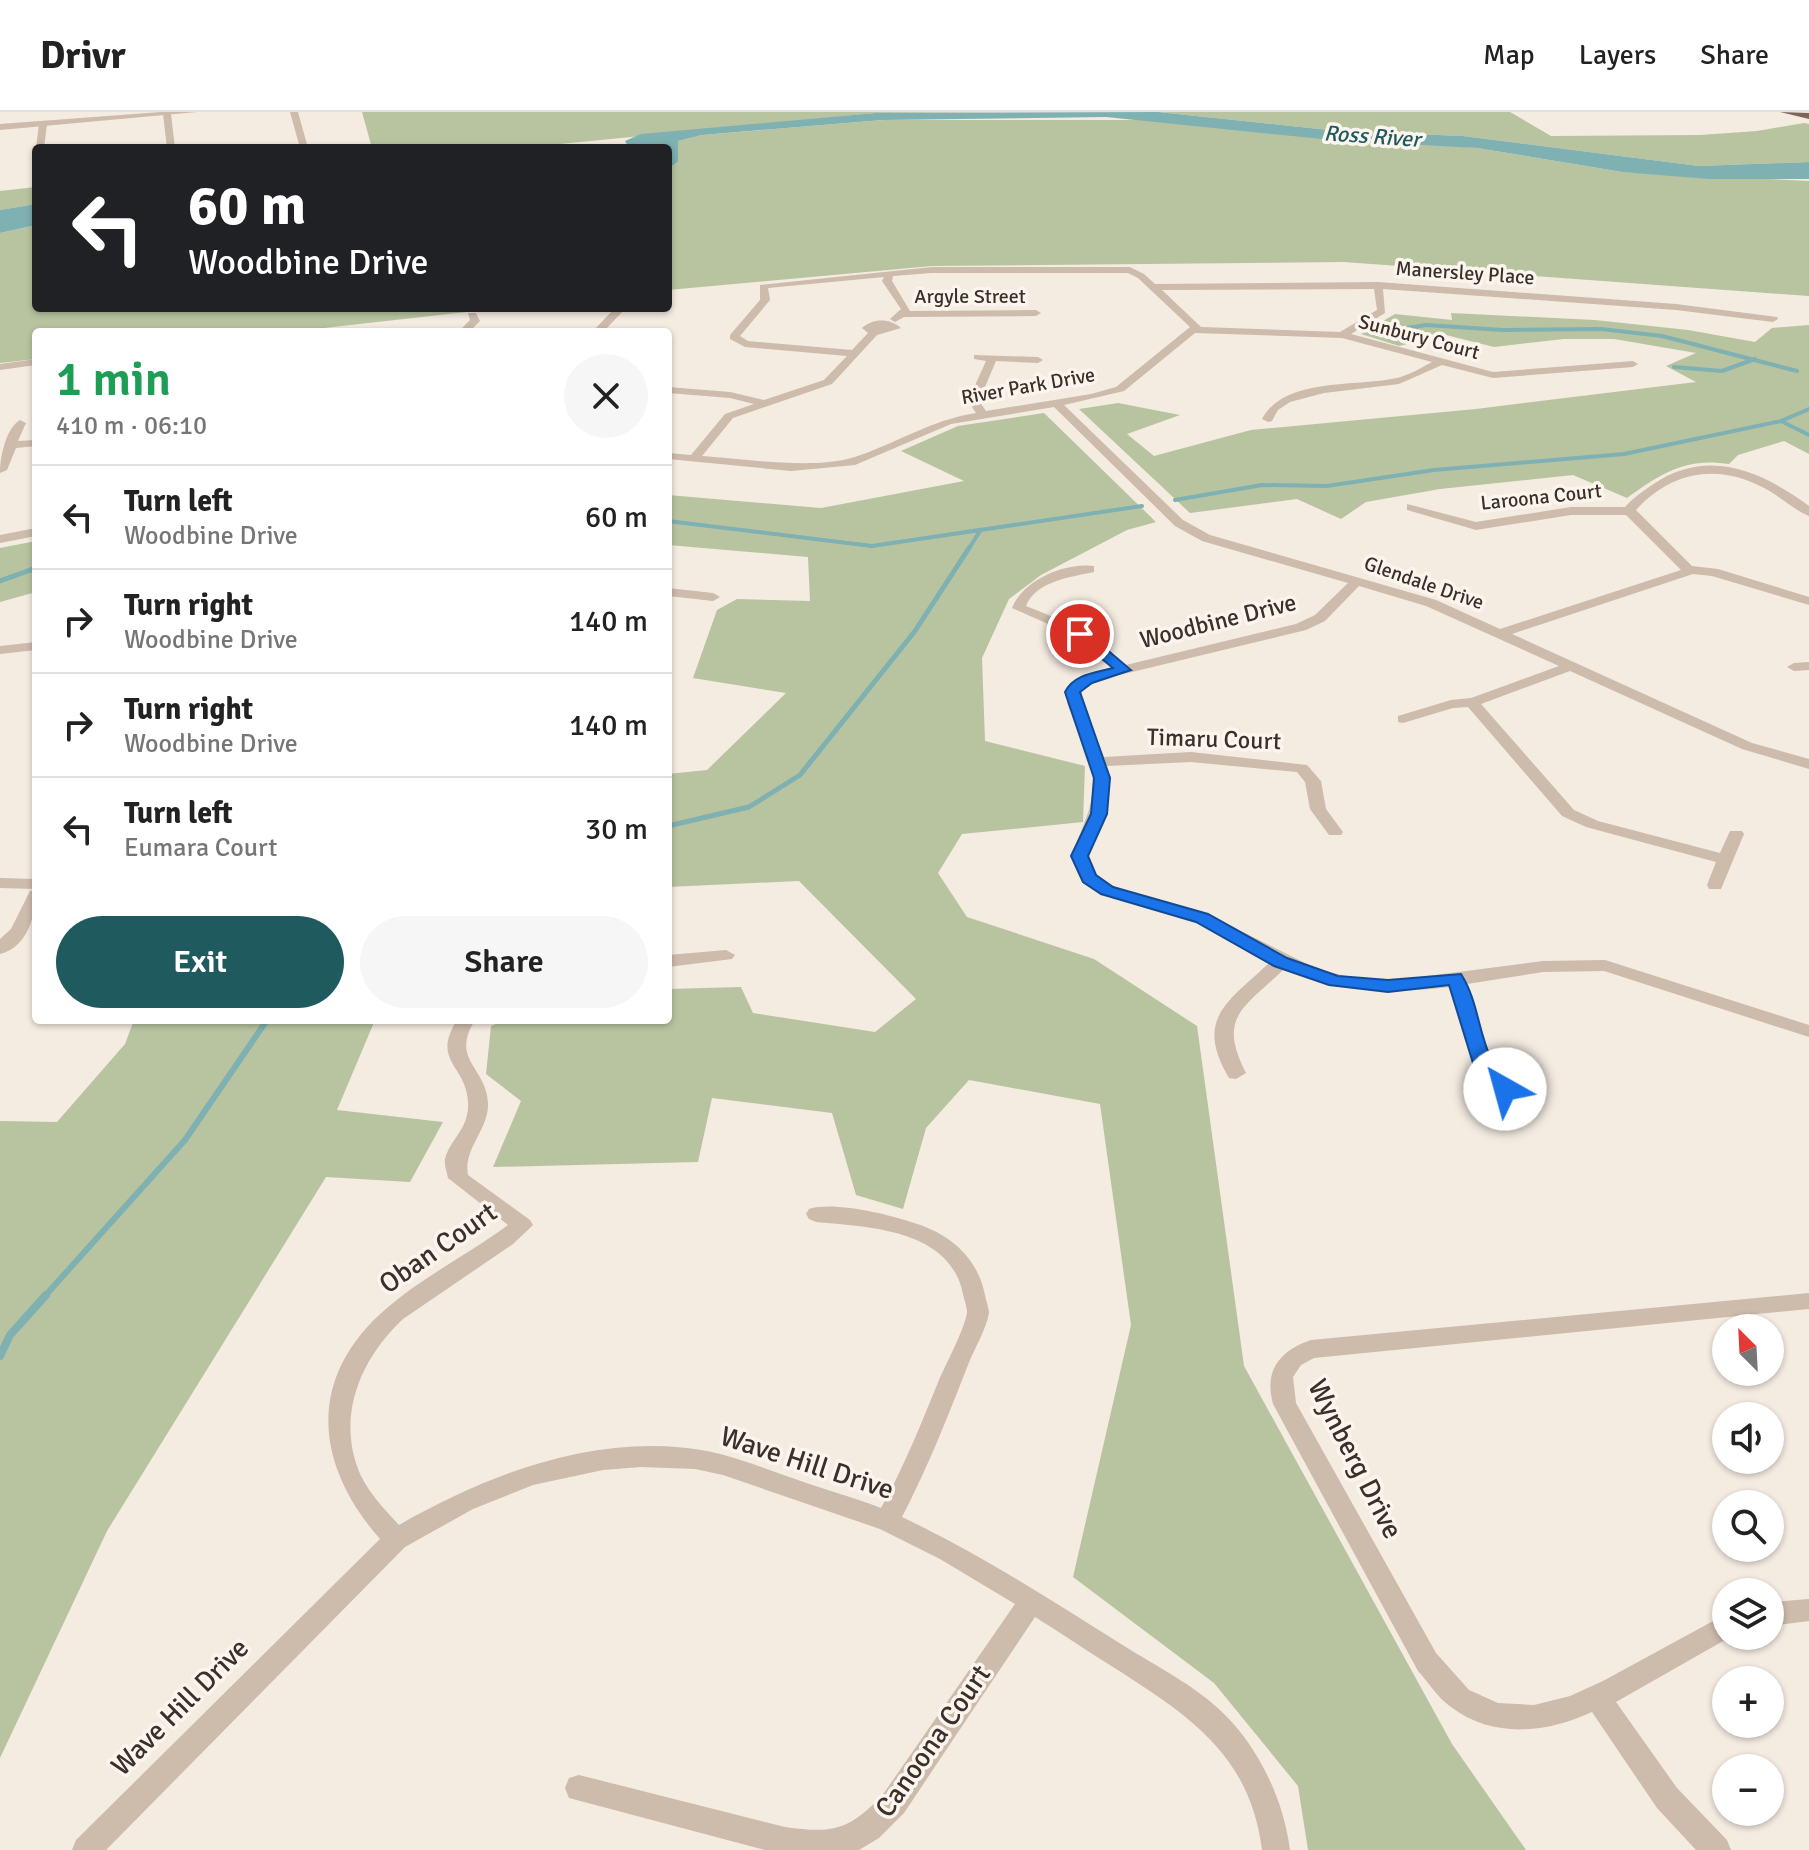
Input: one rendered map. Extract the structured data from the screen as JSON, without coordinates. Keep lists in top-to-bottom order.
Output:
{
  "streets": {
    "street": [
      "Manersley Place",
      "Argyle Street",
      "Sunbury Court",
      "River Park Drive",
      "Laroona Court",
      "Glendale Drive",
      "Woodbine Drive",
      "Timaru Court",
      "Oban Court",
      "Wynberg Drive",
      "Wave Hill Drive",
      "Canoona Court"
    ]
  },
  "crossings": [
    ["Sunbury Court", "River Park Drive"],
    ["River Park Drive", "Glendale Drive"],
    ["Glendale Drive", "Woodbine Drive"],
    ["Woodbine Drive", "Timaru Court"],
    ["Oban Court", "Wave Hill Drive"],
    ["Wave Hill Drive", "Canoona Court"]
  ],
  "water": ["Ross River"],
  "north": "top left",
  "page": {
    "header": "Drivr",
    "nav": ["Map", "Layers", "Share"],
    "turn": ["60 m", "Woodbine Drive"],
    "heading": ["1 min", "410 m · 06:10"],
    "list": [
      {
        "name": "Turn left",
        "note": "Woodbine Drive",
        "value": "60 m"
      },
      {
        "name": "Turn right",
        "note": "Woodbine Drive",
        "value": "140 m"
      },
      {
        "name": "Turn right",
        "note": "Woodbine Drive",
        "value": "140 m"
      },
      {
        "name": "Turn left",
        "note": "Eumara Court",
        "value": "30 m"
      }
    ],
    "buttons": ["Exit", "Share"],
    "map_buttons": ["+", "−"]
  }
}
